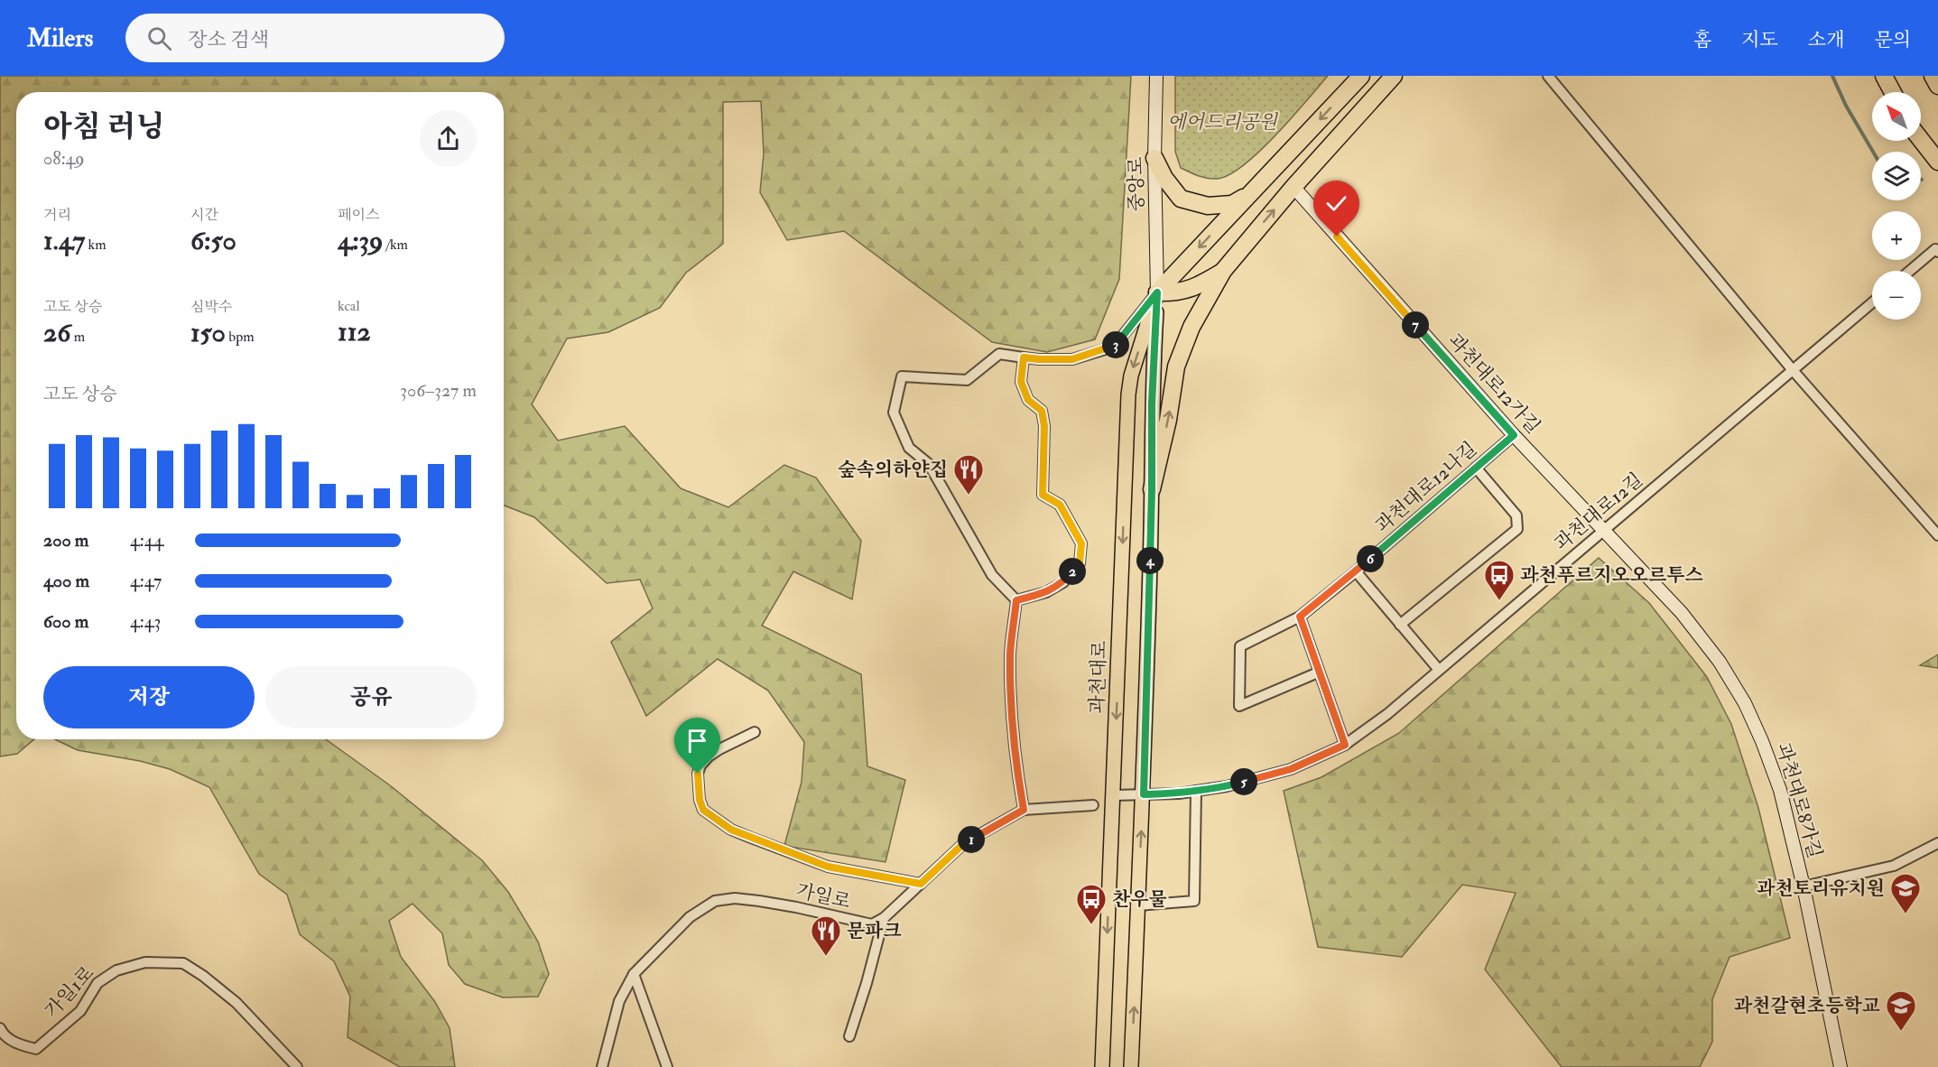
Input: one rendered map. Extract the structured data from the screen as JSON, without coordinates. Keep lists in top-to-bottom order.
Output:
{
  "streets": {
    "main road": ["과천대로"],
    "street": [
      "중앙로",
      "과천대로12가길",
      "과천대로12나길",
      "과천대로12길",
      "과천대로8가길",
      "가일로",
      "가일1로"
    ]
  },
  "crossings": [
    ["중앙로", "과천대로"],
    ["과천대로12가길", "과천대로12나길"],
    ["과천대로12가길", "과천대로12길"],
    ["과천대로12가길", "과천대로8가길"],
    ["과천대로12길", "과천대로"],
    ["과천대로12길", "과천대로8가길"]
  ],
  "parks": ["에어드리공원"],
  "places": {
    "restaurant": ["숲속의하얀집", "문파크"],
    "bus stop": ["과천푸르지오오르투스", "찬우물"],
    "school or university": ["과천토리유치원", "과천갈현초등학교"]
  },
  "north": "top left",
  "page": {
    "header": "Milers",
    "search": "장소 검색",
    "nav": [
      "홈",
      "지도",
      "소개",
      "문의"
    ],
    "map_buttons": ["+", "−"],
    "heading": ["아침 러닝", "08:49"],
    "stats": [
      ["거리", "1.47 km"],
      ["시간", "6:50"],
      ["페이스", "4:39 /km"],
      ["고도 상승", "26 m"],
      ["심박수", "150 bpm"],
      ["kcal", "112"]
    ],
    "pins": [
      "7",
      "3",
      "6",
      "4",
      "2",
      "5",
      "1"
    ],
    "chart": ["고도 상승", "306–327 m"],
    "list": [
      {
        "name": "200 m",
        "note": "4:44"
      },
      {
        "name": "400 m",
        "note": "4:47"
      },
      {
        "name": "600 m",
        "note": "4:43"
      }
    ],
    "buttons": ["저장", "공유"]
  }
}
